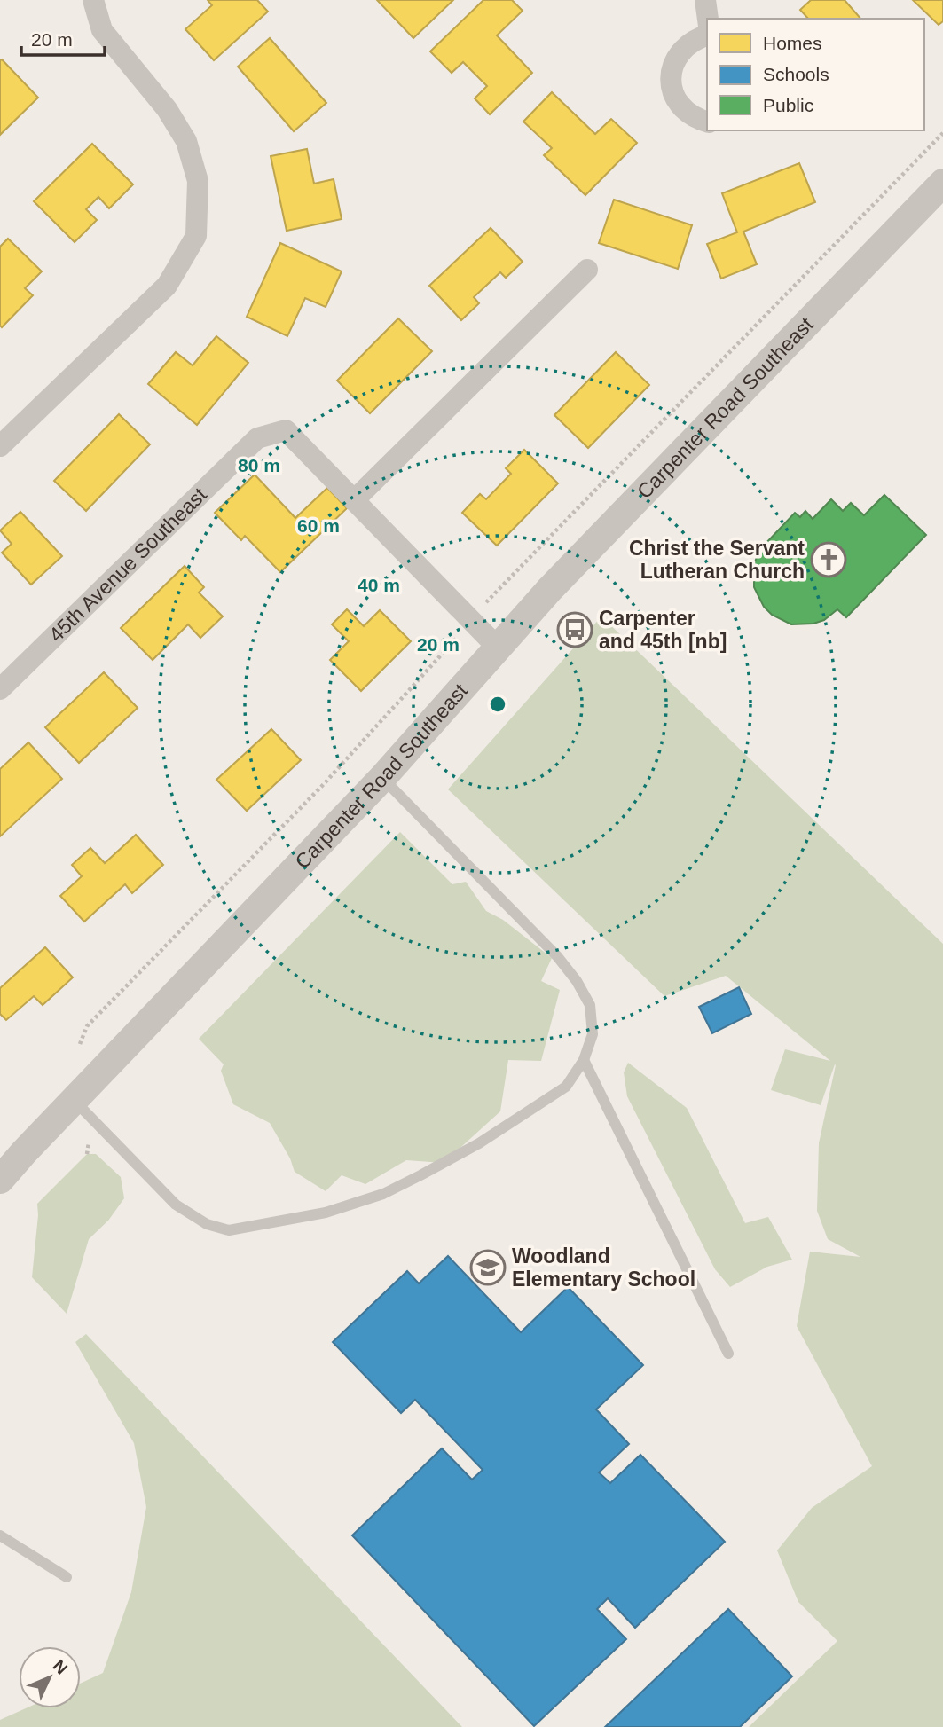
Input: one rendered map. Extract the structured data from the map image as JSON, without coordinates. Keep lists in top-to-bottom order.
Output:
{
  "streets": {
    "street": ["Carpenter Road Southeast", "45th Avenue Southeast"]
  },
  "crossings": [
    ["Carpenter Road Southeast", "45th Avenue Southeast"]
  ],
  "places": {
    "church": ["Christ the Servant Lutheran Church"],
    "bus stop": ["Carpenter and 45th [nb]"],
    "school or university": ["Woodland Elementary School"]
  },
  "legend": ["Homes", "Schools", "Public"],
  "scale_bar": "20 m",
  "north": "top right",
  "rings": [
    "80 m",
    "60 m",
    "40 m",
    "20 m"
  ]
}
